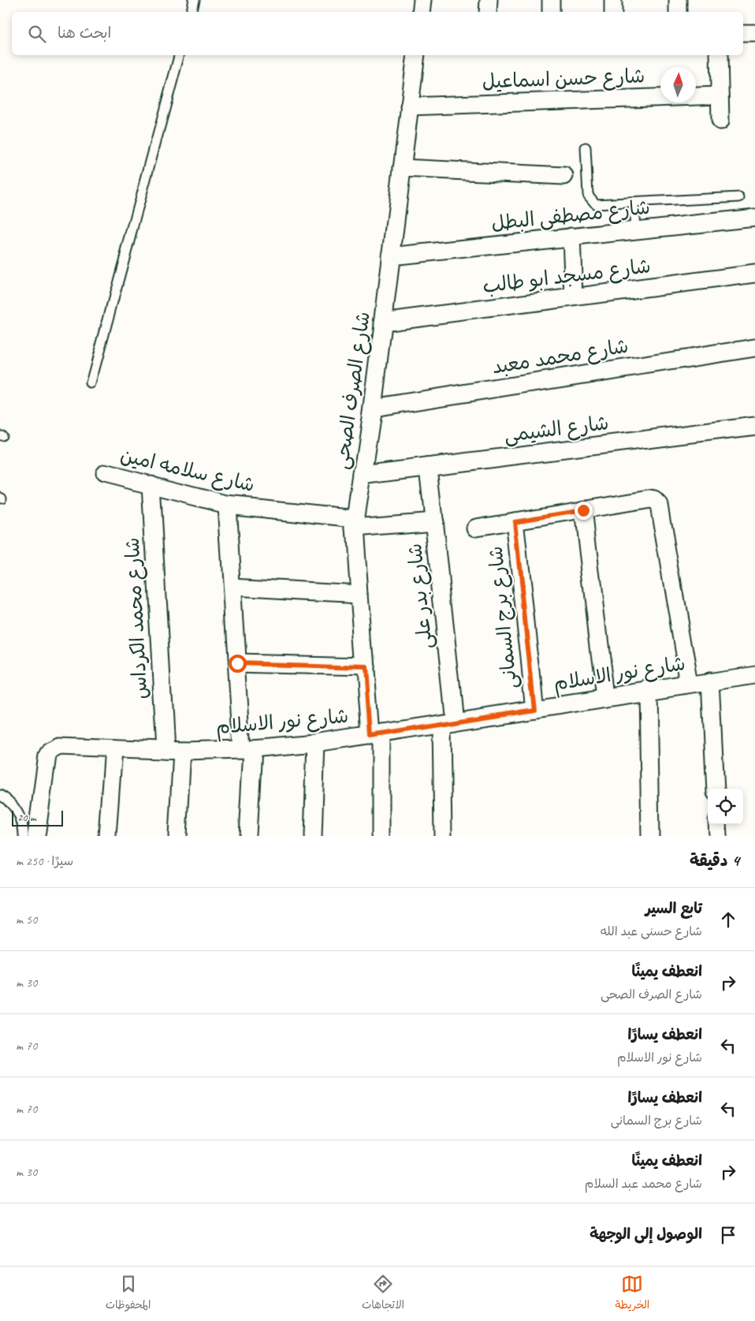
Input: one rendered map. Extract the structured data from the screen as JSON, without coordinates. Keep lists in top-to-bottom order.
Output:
{
  "streets": {
    "street": [
      "شارع حسن اسماعيل",
      "شارع مصطفى البطل",
      "شارع مسجد ابو طالب",
      "شارع محمد معبد",
      "شارع الصرف الصحى",
      "شارع الشيمى",
      "شارع سلامه امين",
      "شارع بدر على",
      "شارع برج السمانى",
      "شارع محمد الكرداس",
      "شارع نور الاسلام"
    ]
  },
  "crossings": [
    ["شارع حسن اسماعيل", "شارع الصرف الصحى"],
    ["شارع مصطفى البطل", "شارع الصرف الصحى"],
    ["شارع مسجد ابو طالب", "شارع الصرف الصحى"],
    ["شارع محمد معبد", "شارع الصرف الصحى"],
    ["شارع الصرف الصحى", "شارع الشيمى"],
    ["شارع الصرف الصحى", "شارع سلامه امين"],
    ["شارع الصرف الصحى", "شارع نور الاسلام"],
    ["شارع الشيمى", "شارع بدر على"],
    ["شارع سلامه امين", "شارع بدر على"],
    ["شارع سلامه امين", "شارع محمد الكرداس"],
    ["شارع بدر على", "شارع نور الاسلام"],
    ["شارع برج السمانى", "شارع نور الاسلام"],
    ["شارع محمد الكرداس", "شارع نور الاسلام"]
  ],
  "scale_bar": "20 m",
  "north": "top",
  "page": {
    "search": "ابحث هنا",
    "scale": "20 m",
    "heading": ["4 دقيقة", "سيرًا · 250 m"],
    "list": [
      ["تابع السير", "شارع حسنى عبد الله", "50 m"],
      ["انعطف يمينًا", "شارع الصرف الصحى", "30 m"],
      ["انعطف يسارًا", "شارع نور الاسلام", "70 m"],
      ["انعطف يسارًا", "شارع برج السمانى", "70 m"],
      ["انعطف يمينًا", "شارع محمد عبد السلام", "30 m"],
      "الوصول إلى الوجهة"
    ],
    "nav": ["الخريطة", "الاتجاهات", "المحفوظات"]
  }
}
